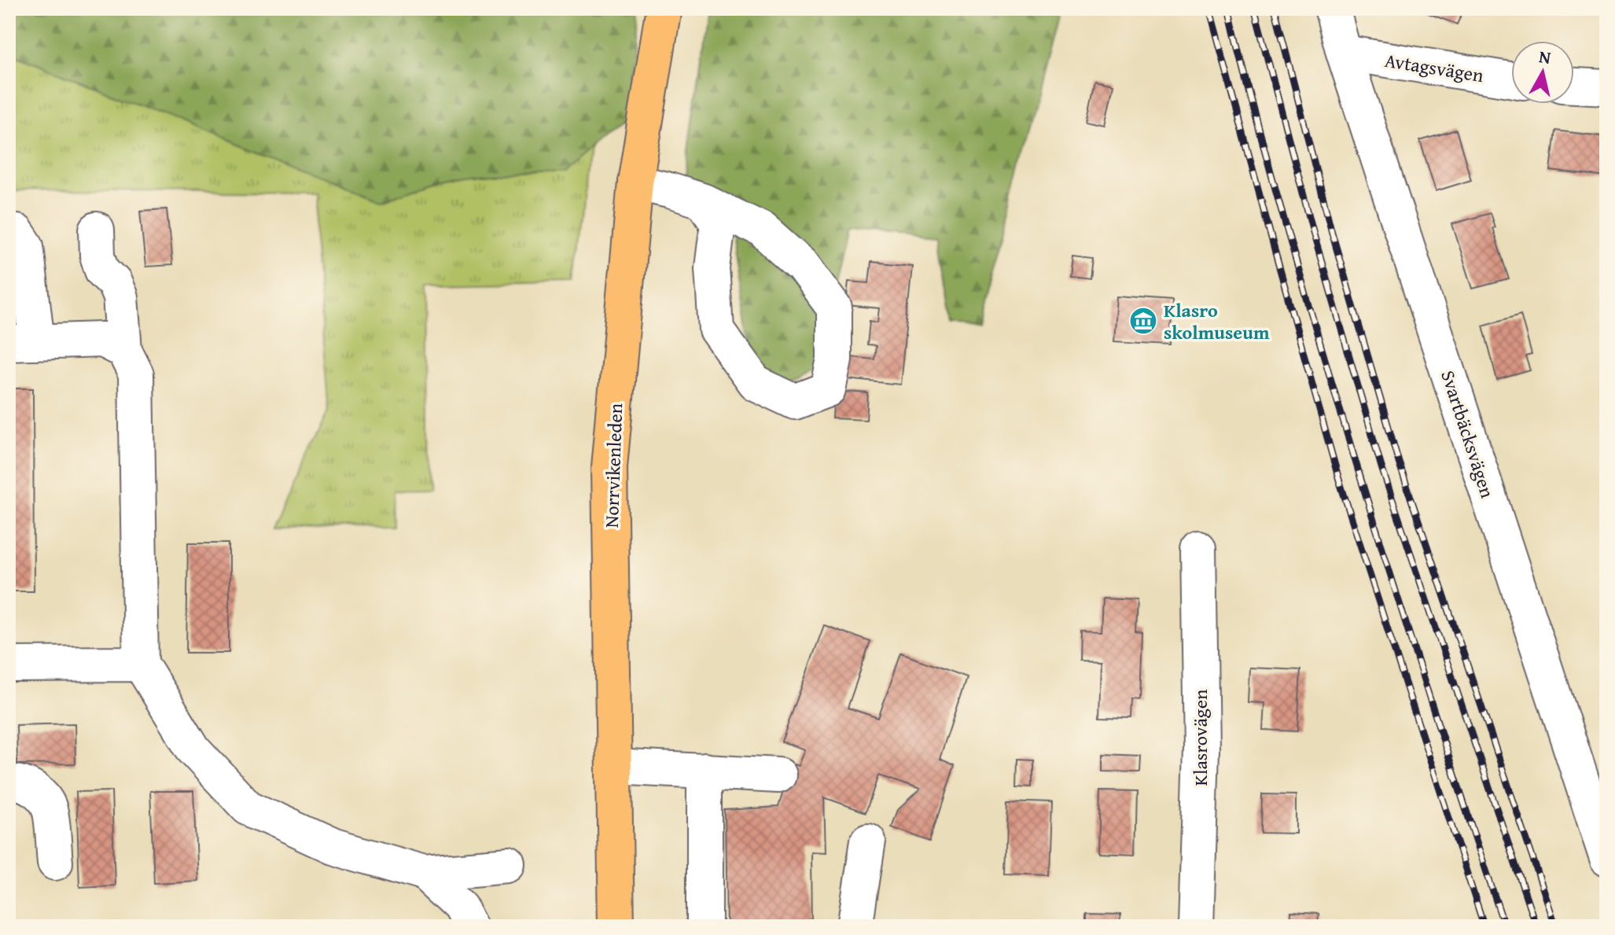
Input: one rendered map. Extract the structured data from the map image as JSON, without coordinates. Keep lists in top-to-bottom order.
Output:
{
  "streets": {
    "main road": ["Norrvikenleden"],
    "street": ["Avtagsvägen", "Svartbäcksvägen", "Klasrovägen"]
  },
  "crossings": [
    ["Avtagsvägen", "Svartbäcksvägen"]
  ],
  "places": {
    "museum": ["Klasro skolmuseum"]
  },
  "north": "top"
}
